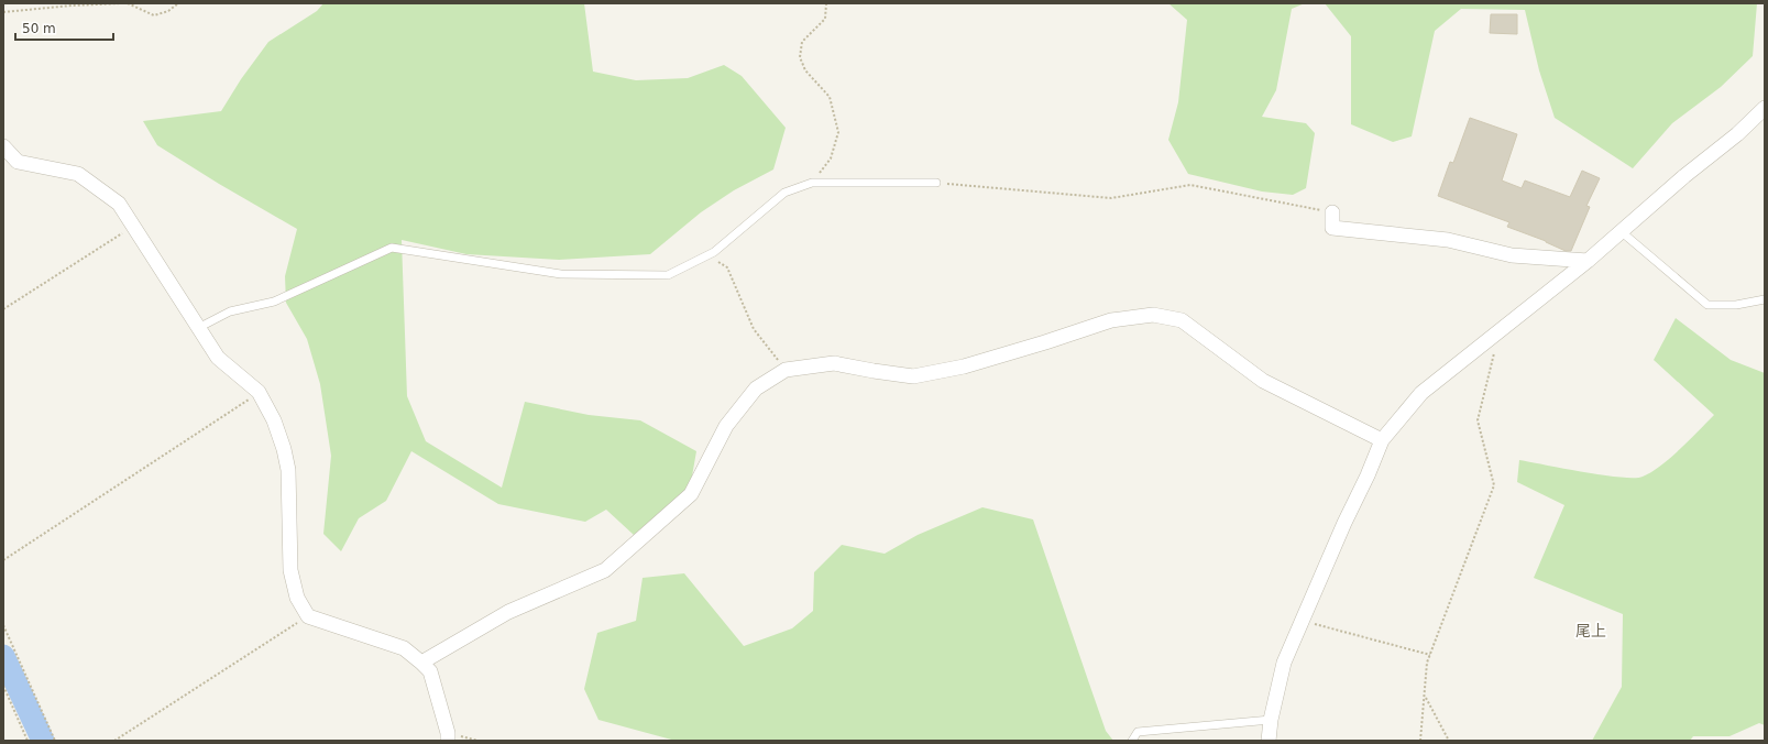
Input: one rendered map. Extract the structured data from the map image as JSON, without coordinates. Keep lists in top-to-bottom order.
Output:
{
  "districts": ["尾上"],
  "scale_bar": "50 m"
}
